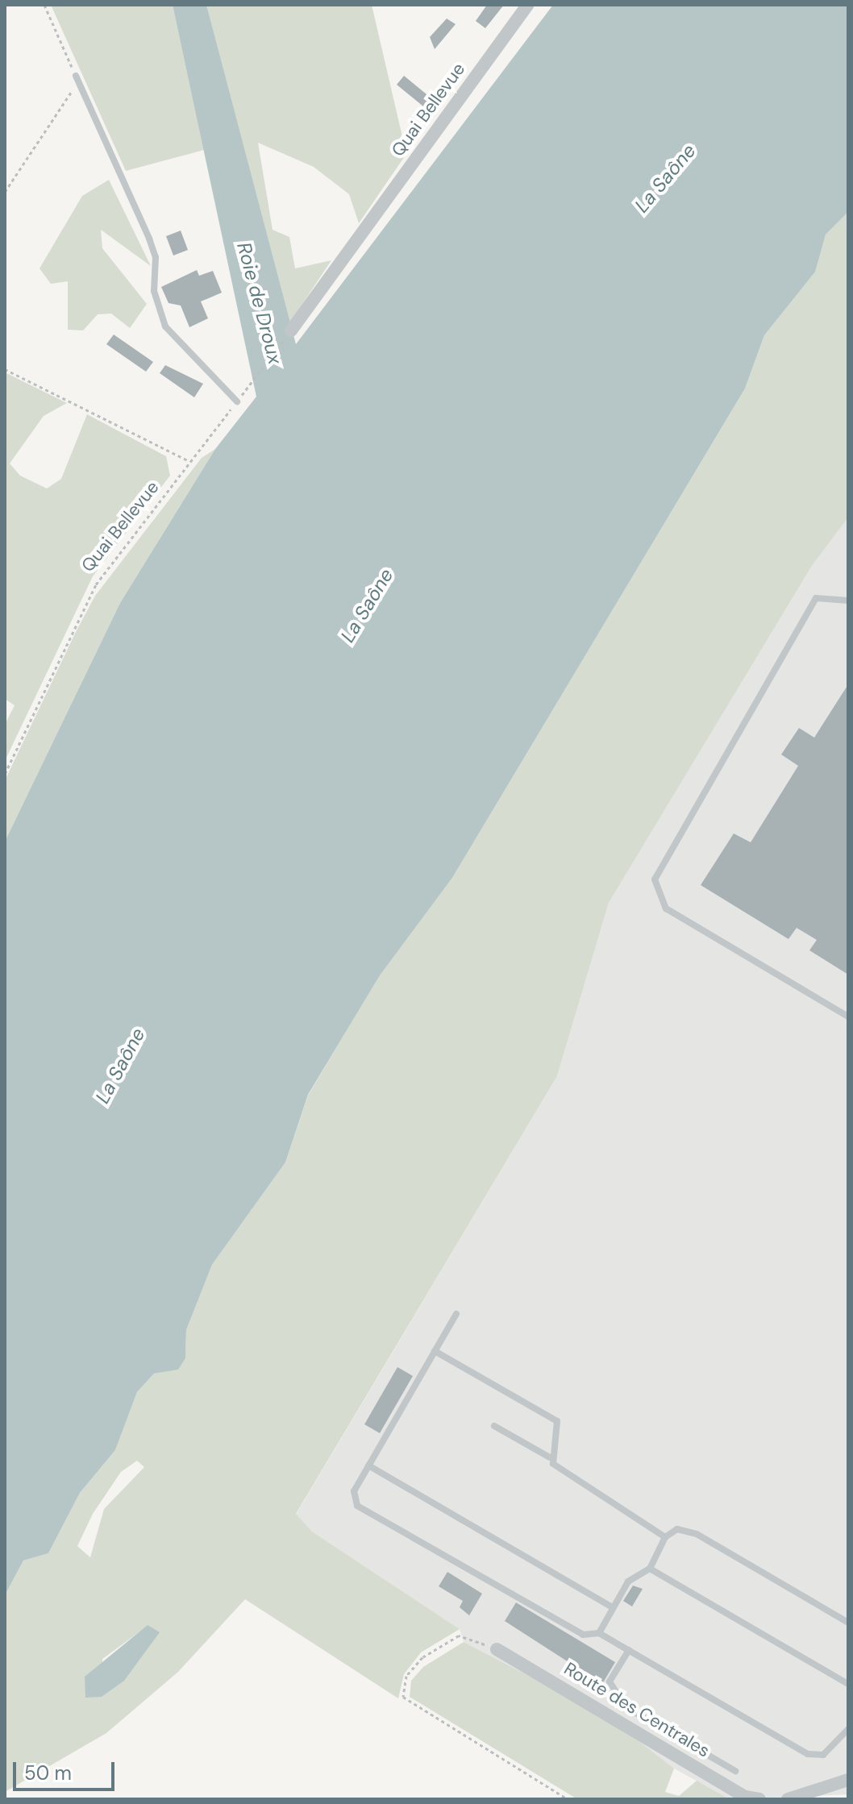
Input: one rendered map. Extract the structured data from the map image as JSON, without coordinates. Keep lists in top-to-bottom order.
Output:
{
  "streets": {
    "street": ["Quai Bellevue", "Route des Centrales"]
  },
  "water": ["La Saône", "Roie de Droux"],
  "scale_bar": "50 m"
}
